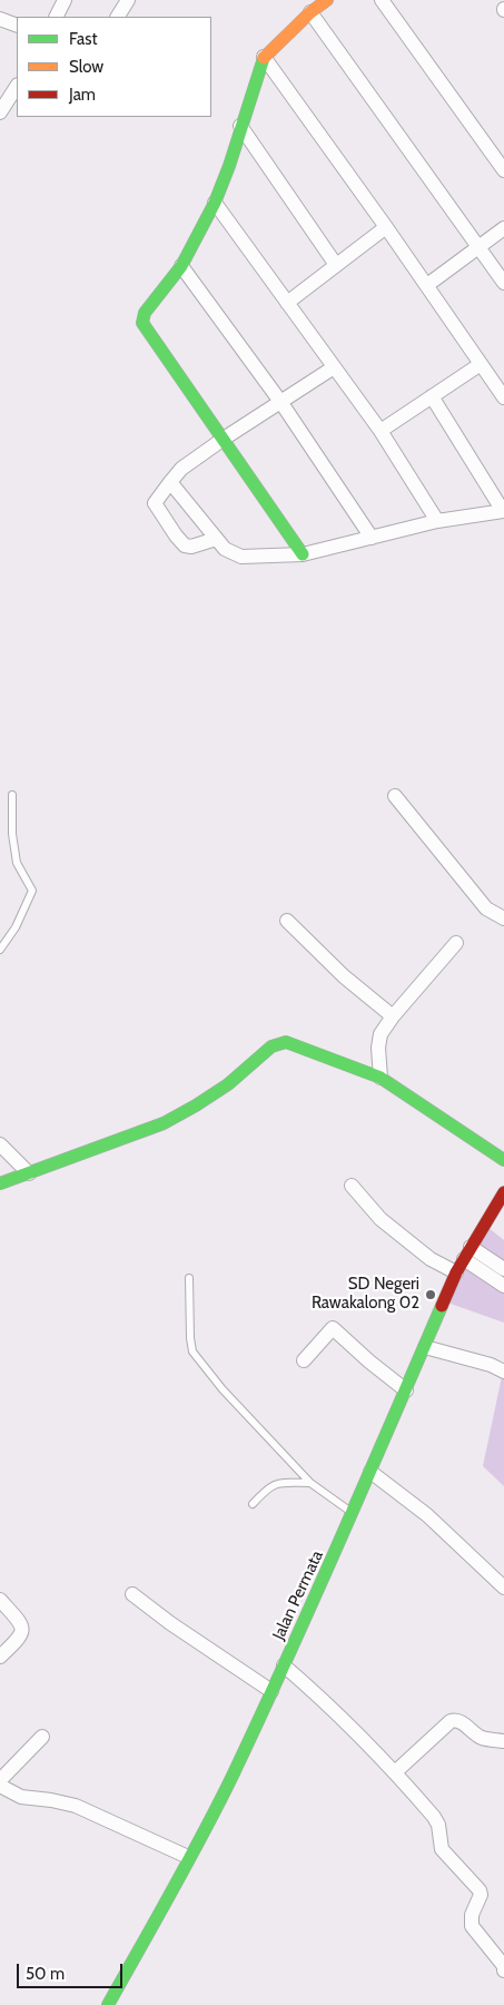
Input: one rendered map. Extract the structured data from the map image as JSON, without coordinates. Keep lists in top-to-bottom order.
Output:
{
  "streets": {
    "street": ["Jalan Permata"]
  },
  "places": ["SD Negeri Rawakalong 02"],
  "legend": ["Fast", "Slow", "Jam"],
  "scale_bar": "50 m"
}
